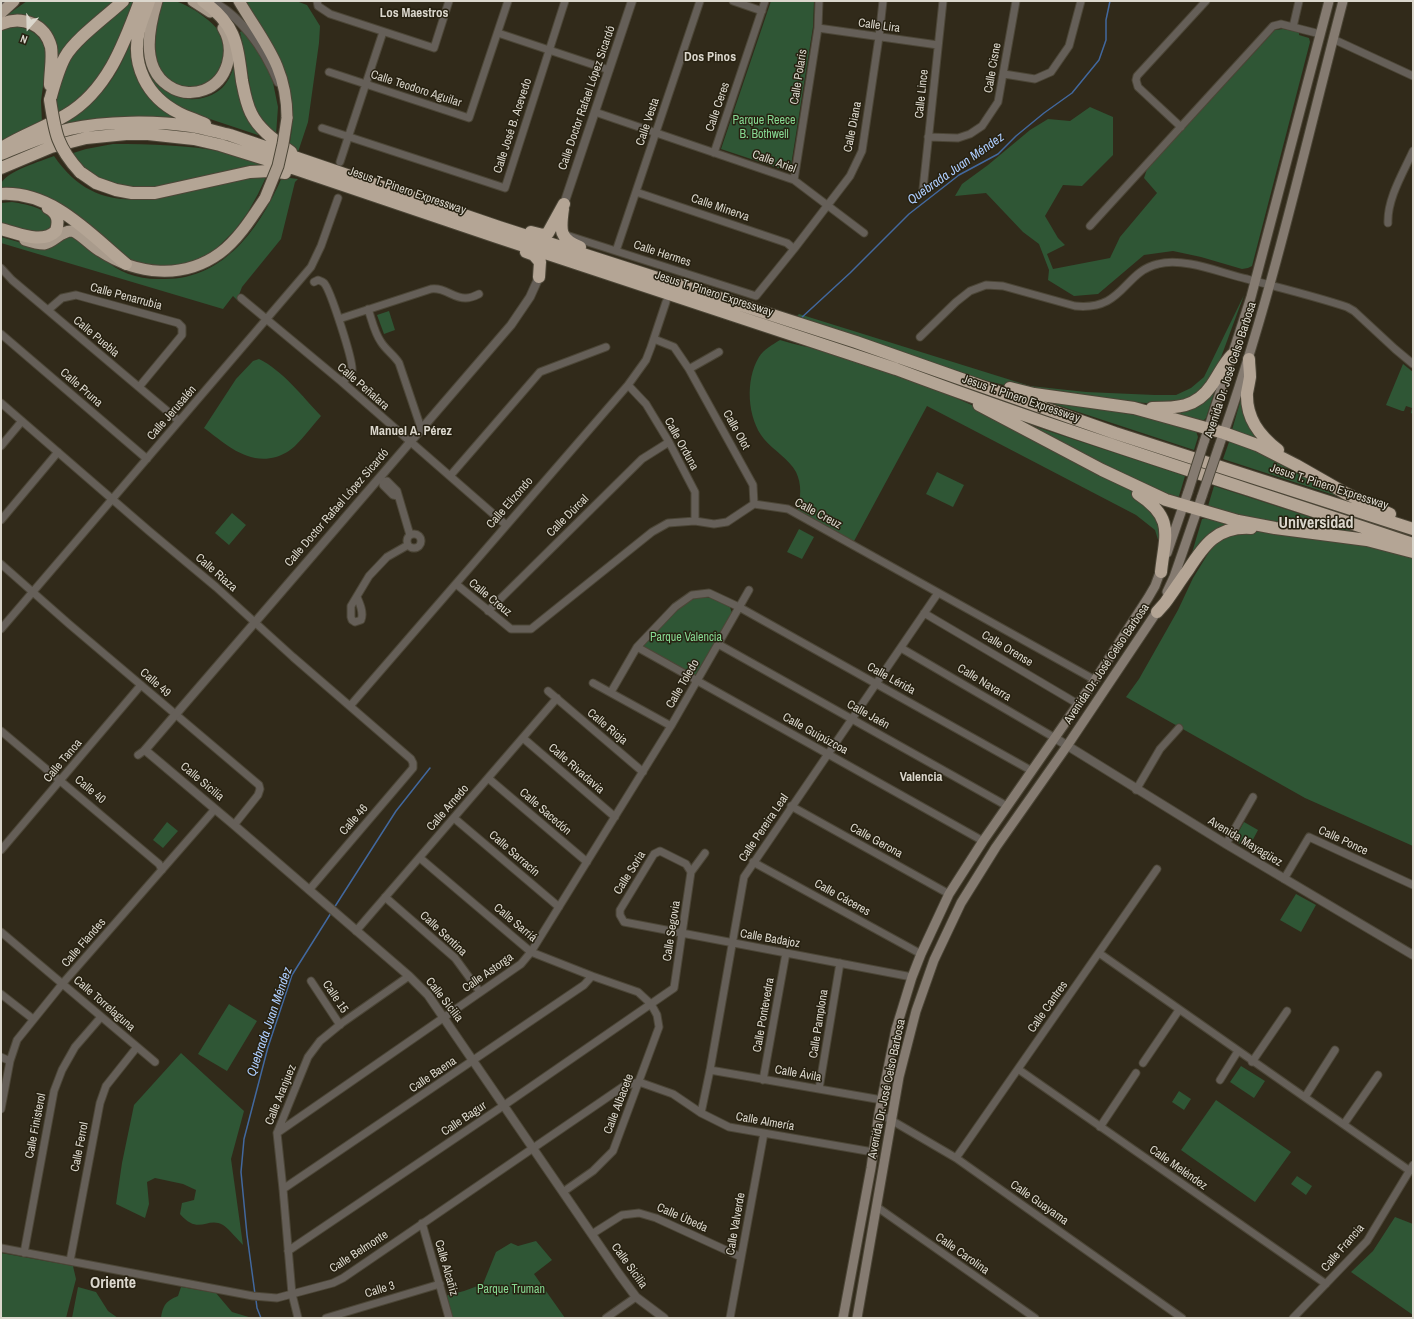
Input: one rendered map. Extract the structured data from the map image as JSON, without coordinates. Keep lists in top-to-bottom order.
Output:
{
  "streets": {
    "highway": ["Jesus T. Pinero Expressway"],
    "main road": ["Avenida Dr. José Celso Barbosa"],
    "street": [
      "Calle Lira",
      "Calle Cisne",
      "Calle Polaris",
      "Calle Teodoro Aguilar",
      "Calle Lince",
      "Calle Doctor Rafael López Sicardó",
      "Calle Ceres",
      "Calle Vesta",
      "Calle José B. Acevedo",
      "Calle Diana",
      "Calle Ariel",
      "Calle Minerva",
      "Calle Hermes",
      "Calle Penarrubia",
      "Calle Puebla",
      "Calle Peñalara",
      "Calle Pruna",
      "Calle Jerusalén",
      "Calle Olot",
      "Calle Orduna",
      "Calle Elizondo",
      "Calle Creuz",
      "Calle Dúrcal",
      "Calle Riaza",
      "Calle Orense",
      "Calle Lérida",
      "Calle 49",
      "Calle Navarra",
      "Calle Toledo",
      "Calle Jaén",
      "Calle Rioja",
      "Calle Guipúzcoa",
      "Calle Tanoa",
      "Calle Rivadavia",
      "Calle Sicilia",
      "Calle 40",
      "Calle Arnedo",
      "Calle Sacedón",
      "Calle 46",
      "Calle Pereira Leal",
      "Calle Gerona",
      "Calle Ponce",
      "Avenida Mayagüez",
      "Calle Sarracín",
      "Calle Soria",
      "Calle Cáceres",
      "Calle Sarriá",
      "Calle Segovia",
      "Calle Sentina",
      "Calle Badajoz",
      "Calle Flandes",
      "Calle Astorga",
      "Calle 15",
      "Calle Torrelaguna",
      "Calle Cantres",
      "Calle Pontevedra",
      "Calle Pamplona",
      "Calle Ávila",
      "Calle Baena",
      "Calle Aranjuez",
      "Calle Albacete",
      "Calle Bagur",
      "Calle Almería",
      "Calle Finisterol",
      "Calle Ferrol",
      "Calle Meléndez",
      "Calle Guayama",
      "Calle Úbeda",
      "Calle Valverde",
      "Calle Francia",
      "Calle Belmonte",
      "Calle Carolina",
      "Calle Alcañiz",
      "Calle 3"
    ]
  },
  "crossings": [
    ["Calle Lira", "Calle Polaris"],
    ["Calle Lira", "Calle Lince"],
    ["Calle Lira", "Calle Diana"],
    ["Calle Cisne", "Calle Lince"],
    ["Calle Polaris", "Calle Ariel"],
    ["Calle Doctor Rafael López Sicardó", "Calle Ariel"],
    ["Calle Doctor Rafael López Sicardó", "Calle Peñalara"],
    ["Calle Doctor Rafael López Sicardó", "Calle Riaza"],
    ["Calle Doctor Rafael López Sicardó", "Calle 49"],
    ["Calle Doctor Rafael López Sicardó", "Calle Sicilia"],
    ["Calle Ceres", "Calle Ariel"],
    ["Calle Vesta", "Calle Ariel"],
    ["Calle Vesta", "Calle Minerva"],
    ["Calle Vesta", "Calle Hermes"],
    ["Calle Diana", "Calle Ariel"],
    ["Calle Diana", "Calle Minerva"],
    ["Calle Diana", "Calle Hermes"],
    ["Calle Penarrubia", "Calle Puebla"],
    ["Calle Puebla", "Calle Jerusalén"],
    ["Avenida Dr. José Celso Barbosa", "Calle Creuz"],
    ["Avenida Dr. José Celso Barbosa", "Calle Orense"],
    ["Avenida Dr. José Celso Barbosa", "Calle Lérida"],
    ["Avenida Dr. José Celso Barbosa", "Calle Navarra"],
    ["Avenida Dr. José Celso Barbosa", "Calle Jaén"],
    ["Avenida Dr. José Celso Barbosa", "Calle Guipúzcoa"],
    ["Avenida Dr. José Celso Barbosa", "Calle Gerona"],
    ["Avenida Dr. José Celso Barbosa", "Avenida Mayagüez"],
    ["Avenida Dr. José Celso Barbosa", "Calle Cáceres"],
    ["Avenida Dr. José Celso Barbosa", "Calle Badajoz"],
    ["Avenida Dr. José Celso Barbosa", "Calle Ávila"],
    ["Avenida Dr. José Celso Barbosa", "Calle Almería"],
    ["Avenida Dr. José Celso Barbosa", "Calle Guayama"],
    ["Avenida Dr. José Celso Barbosa", "Calle Carolina"],
    ["Calle Peñalara", "Calle Jerusalén"],
    ["Calle Peñalara", "Calle Elizondo"],
    ["Calle Pruna", "Calle Jerusalén"],
    ["Calle Jerusalén", "Calle Riaza"],
    ["Calle Jerusalén", "Calle 49"],
    ["Calle Olot", "Calle Elizondo"],
    ["Calle Olot", "Calle Creuz"],
    ["Calle Orduna", "Calle Elizondo"],
    ["Calle Orduna", "Calle Creuz"],
    ["Calle Orduna", "Calle Dúrcal"],
    ["Calle Elizondo", "Calle Creuz"],
    ["Calle Elizondo", "Calle Riaza"],
    ["Calle Creuz", "Calle Dúrcal"],
    ["Calle Creuz", "Calle Pereira Leal"],
    ["Calle Riaza", "Calle 46"],
    ["Calle Orense", "Calle Pereira Leal"],
    ["Calle Lérida", "Calle Toledo"],
    ["Calle Lérida", "Calle Guipúzcoa"],
    ["Calle Lérida", "Calle Pereira Leal"],
    ["Calle 49", "Calle Tanoa"],
    ["Calle 49", "Calle Sicilia"],
    ["Calle Navarra", "Calle Pereira Leal"],
    ["Calle Navarra", "Avenida Mayagüez"],
    ["Calle Toledo", "Calle Jaén"],
    ["Calle Toledo", "Calle Guipúzcoa"],
    ["Calle Toledo", "Calle Astorga"],
    ["Calle Jaén", "Calle Pereira Leal"],
    ["Calle Rioja", "Calle Arnedo"],
    ["Calle Rioja", "Calle Astorga"],
    ["Calle Guipúzcoa", "Calle Pereira Leal"],
    ["Calle Tanoa", "Calle 40"],
    ["Calle Rivadavia", "Calle Arnedo"],
    ["Calle Rivadavia", "Calle Astorga"],
    ["Calle Sicilia", "Calle Arnedo"],
    ["Calle Sicilia", "Calle 46"],
    ["Calle Sicilia", "Calle Flandes"],
    ["Calle Sicilia", "Calle Astorga"],
    ["Calle Sicilia", "Calle Baena"],
    ["Calle Sicilia", "Calle Aranjuez"],
    ["Calle Sicilia", "Calle Albacete"],
    ["Calle Sicilia", "Calle Bagur"],
    ["Calle Sicilia", "Calle Úbeda"],
    ["Calle Sicilia", "Calle Belmonte"],
    ["Calle 40", "Calle Flandes"],
    ["Calle Arnedo", "Calle Sacedón"],
    ["Calle Arnedo", "Calle Sarracín"],
    ["Calle Arnedo", "Calle Sarriá"],
    ["Calle Arnedo", "Calle Sentina"],
    ["Calle Sacedón", "Calle Astorga"],
    ["Calle Pereira Leal", "Calle Gerona"],
    ["Calle Pereira Leal", "Calle Cáceres"],
    ["Calle Pereira Leal", "Calle Badajoz"],
    ["Calle Pereira Leal", "Calle Ávila"],
    ["Calle Pereira Leal", "Calle Almería"],
    ["Calle Ponce", "Avenida Mayagüez"],
    ["Calle Sarracín", "Calle Astorga"],
    ["Calle Soria", "Calle Segovia"],
    ["Calle Soria", "Calle Badajoz"],
    ["Calle Sarriá", "Calle Segovia"],
    ["Calle Sarriá", "Calle Astorga"],
    ["Calle Sarriá", "Calle Baena"],
    ["Calle Sarriá", "Calle Albacete"],
    ["Calle Sarriá", "Calle Bagur"],
    ["Calle Segovia", "Calle Badajoz"],
    ["Calle Segovia", "Calle Albacete"],
    ["Calle Segovia", "Calle Bagur"],
    ["Calle Sentina", "Calle Astorga"],
    ["Calle Badajoz", "Calle Pontevedra"],
    ["Calle Badajoz", "Calle Pamplona"],
    ["Calle Flandes", "Calle Torrelaguna"],
    ["Calle Astorga", "Calle Aranjuez"],
    ["Calle 15", "Calle Aranjuez"],
    ["Calle Torrelaguna", "Calle Finisterol"],
    ["Calle Torrelaguna", "Calle Ferrol"],
    ["Calle Cantres", "Calle Meléndez"],
    ["Calle Cantres", "Calle Guayama"],
    ["Calle Pontevedra", "Calle Ávila"],
    ["Calle Pamplona", "Calle Ávila"],
    ["Calle Baena", "Calle Aranjuez"],
    ["Calle Aranjuez", "Calle Bagur"],
    ["Calle Aranjuez", "Calle Belmonte"],
    ["Calle Albacete", "Calle Bagur"],
    ["Calle Albacete", "Calle Almería"],
    ["Calle Albacete", "Calle Belmonte"],
    ["Calle Almería", "Calle Valverde"],
    ["Calle Almería", "Calle Belmonte"],
    ["Calle Finisterol", "Calle Belmonte"],
    ["Calle Ferrol", "Calle Belmonte"],
    ["Calle Meléndez", "Calle Francia"],
    ["Calle Úbeda", "Calle Valverde"],
    ["Calle Belmonte", "Calle Alcañiz"],
    ["Calle Alcañiz", "Calle 3"]
  ],
  "districts": [
    "Los Maestros",
    "Dos Pinos",
    "Manuel A. Pérez",
    "Universidad",
    "Valencia",
    "Oriente"
  ],
  "water": ["Quebrada Juan Méndez"],
  "parks": ["Parque Reece B. Bothwell", "Parque Valencia", "Parque Truman"],
  "north": "bottom"
}
